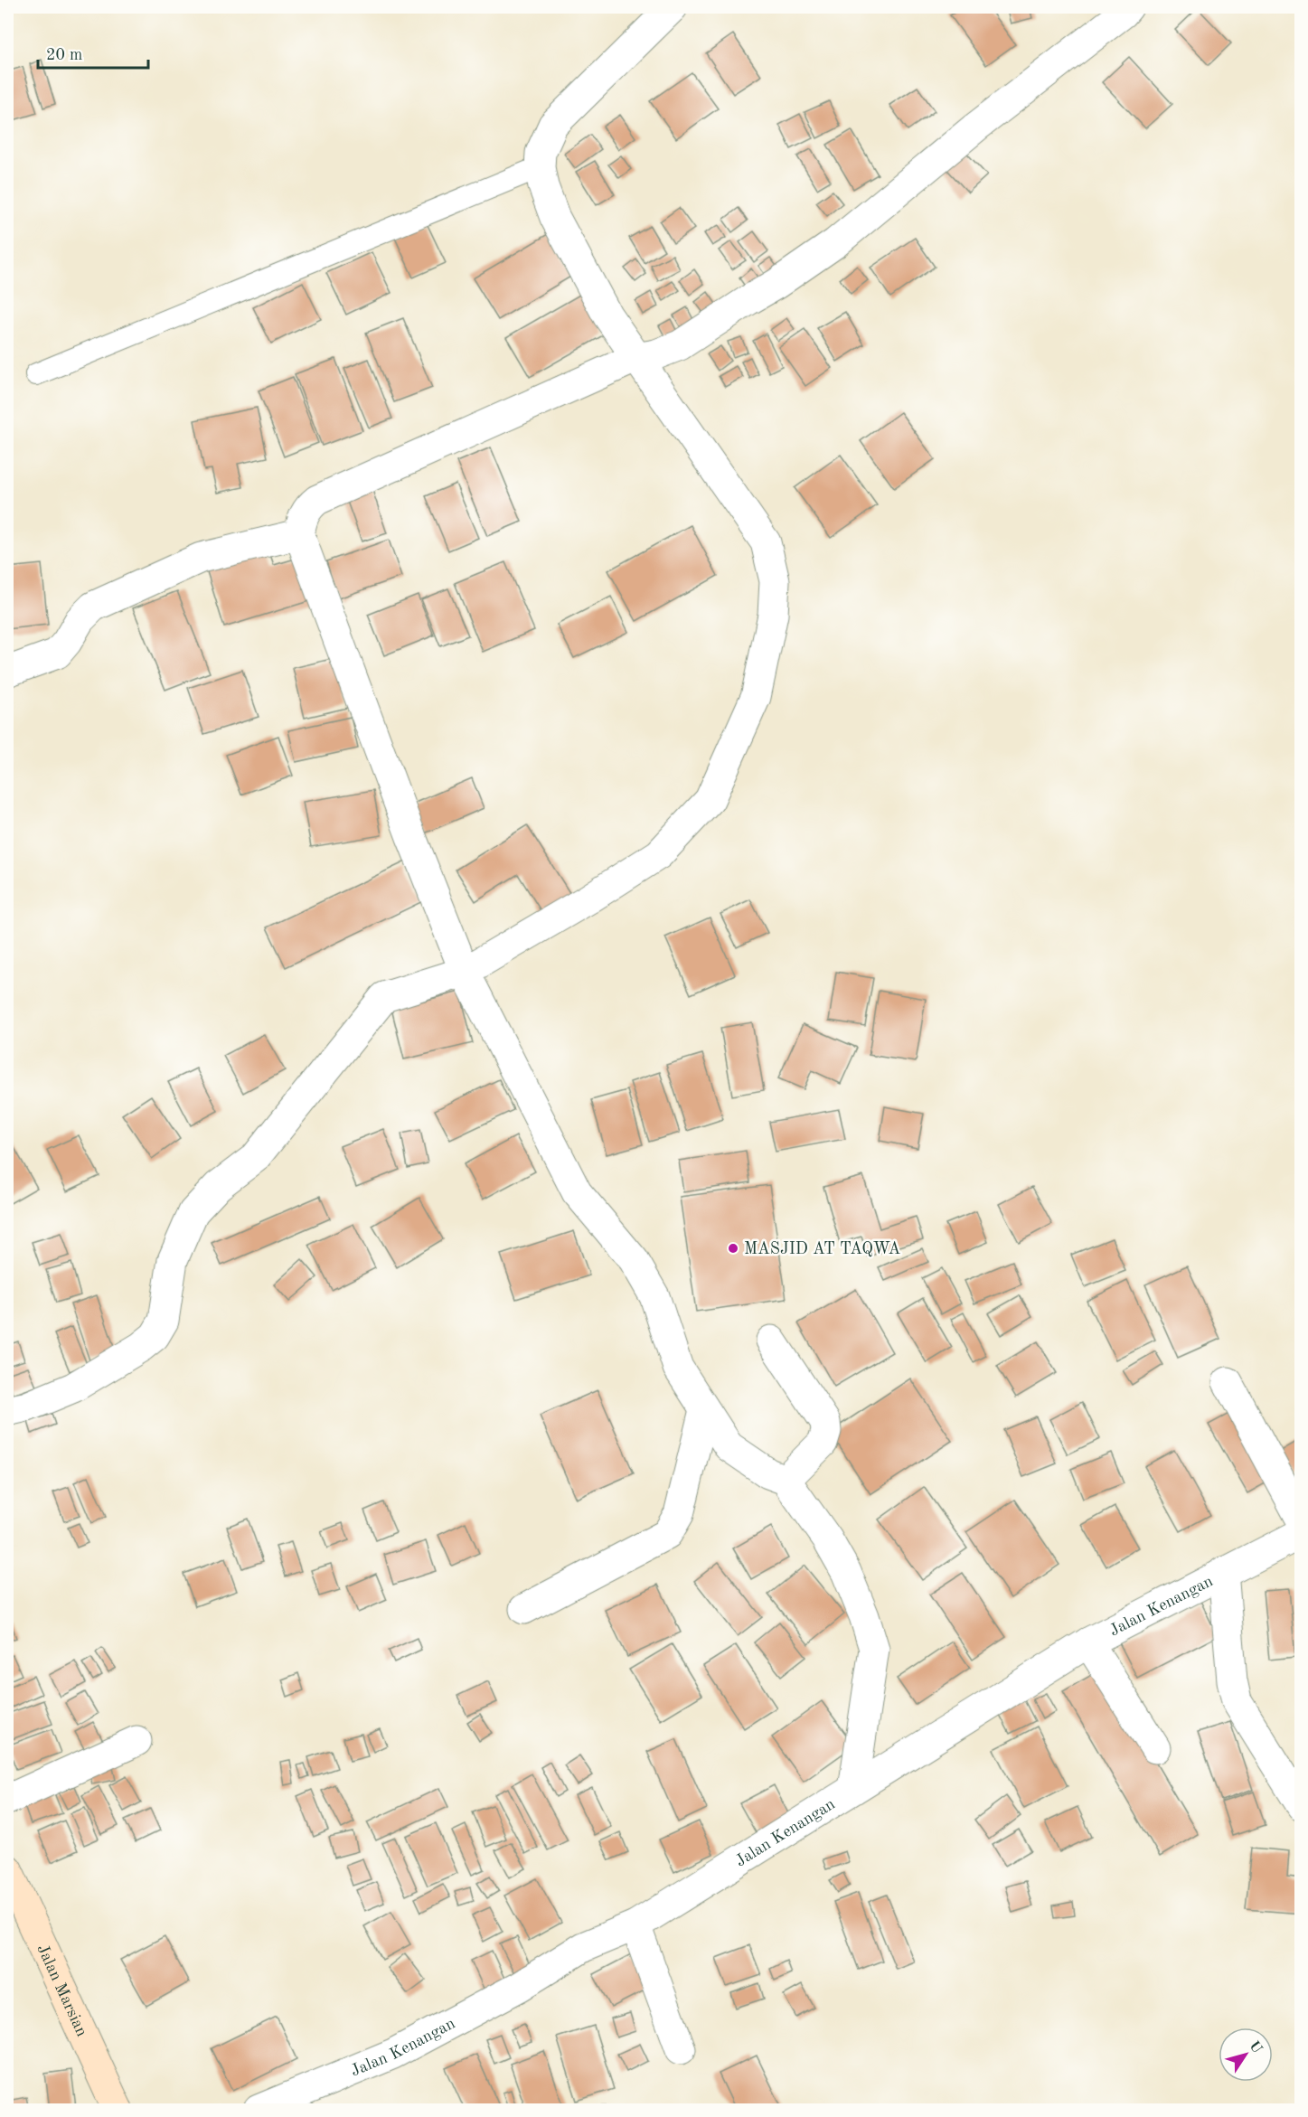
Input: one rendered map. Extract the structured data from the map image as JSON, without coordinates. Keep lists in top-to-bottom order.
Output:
{
  "streets": {
    "street": ["Jalan Kenangan", "Jalan Marsian"]
  },
  "places": ["MASJID AT TAQWA"],
  "scale_bar": "20 m",
  "north": "top right"
}
